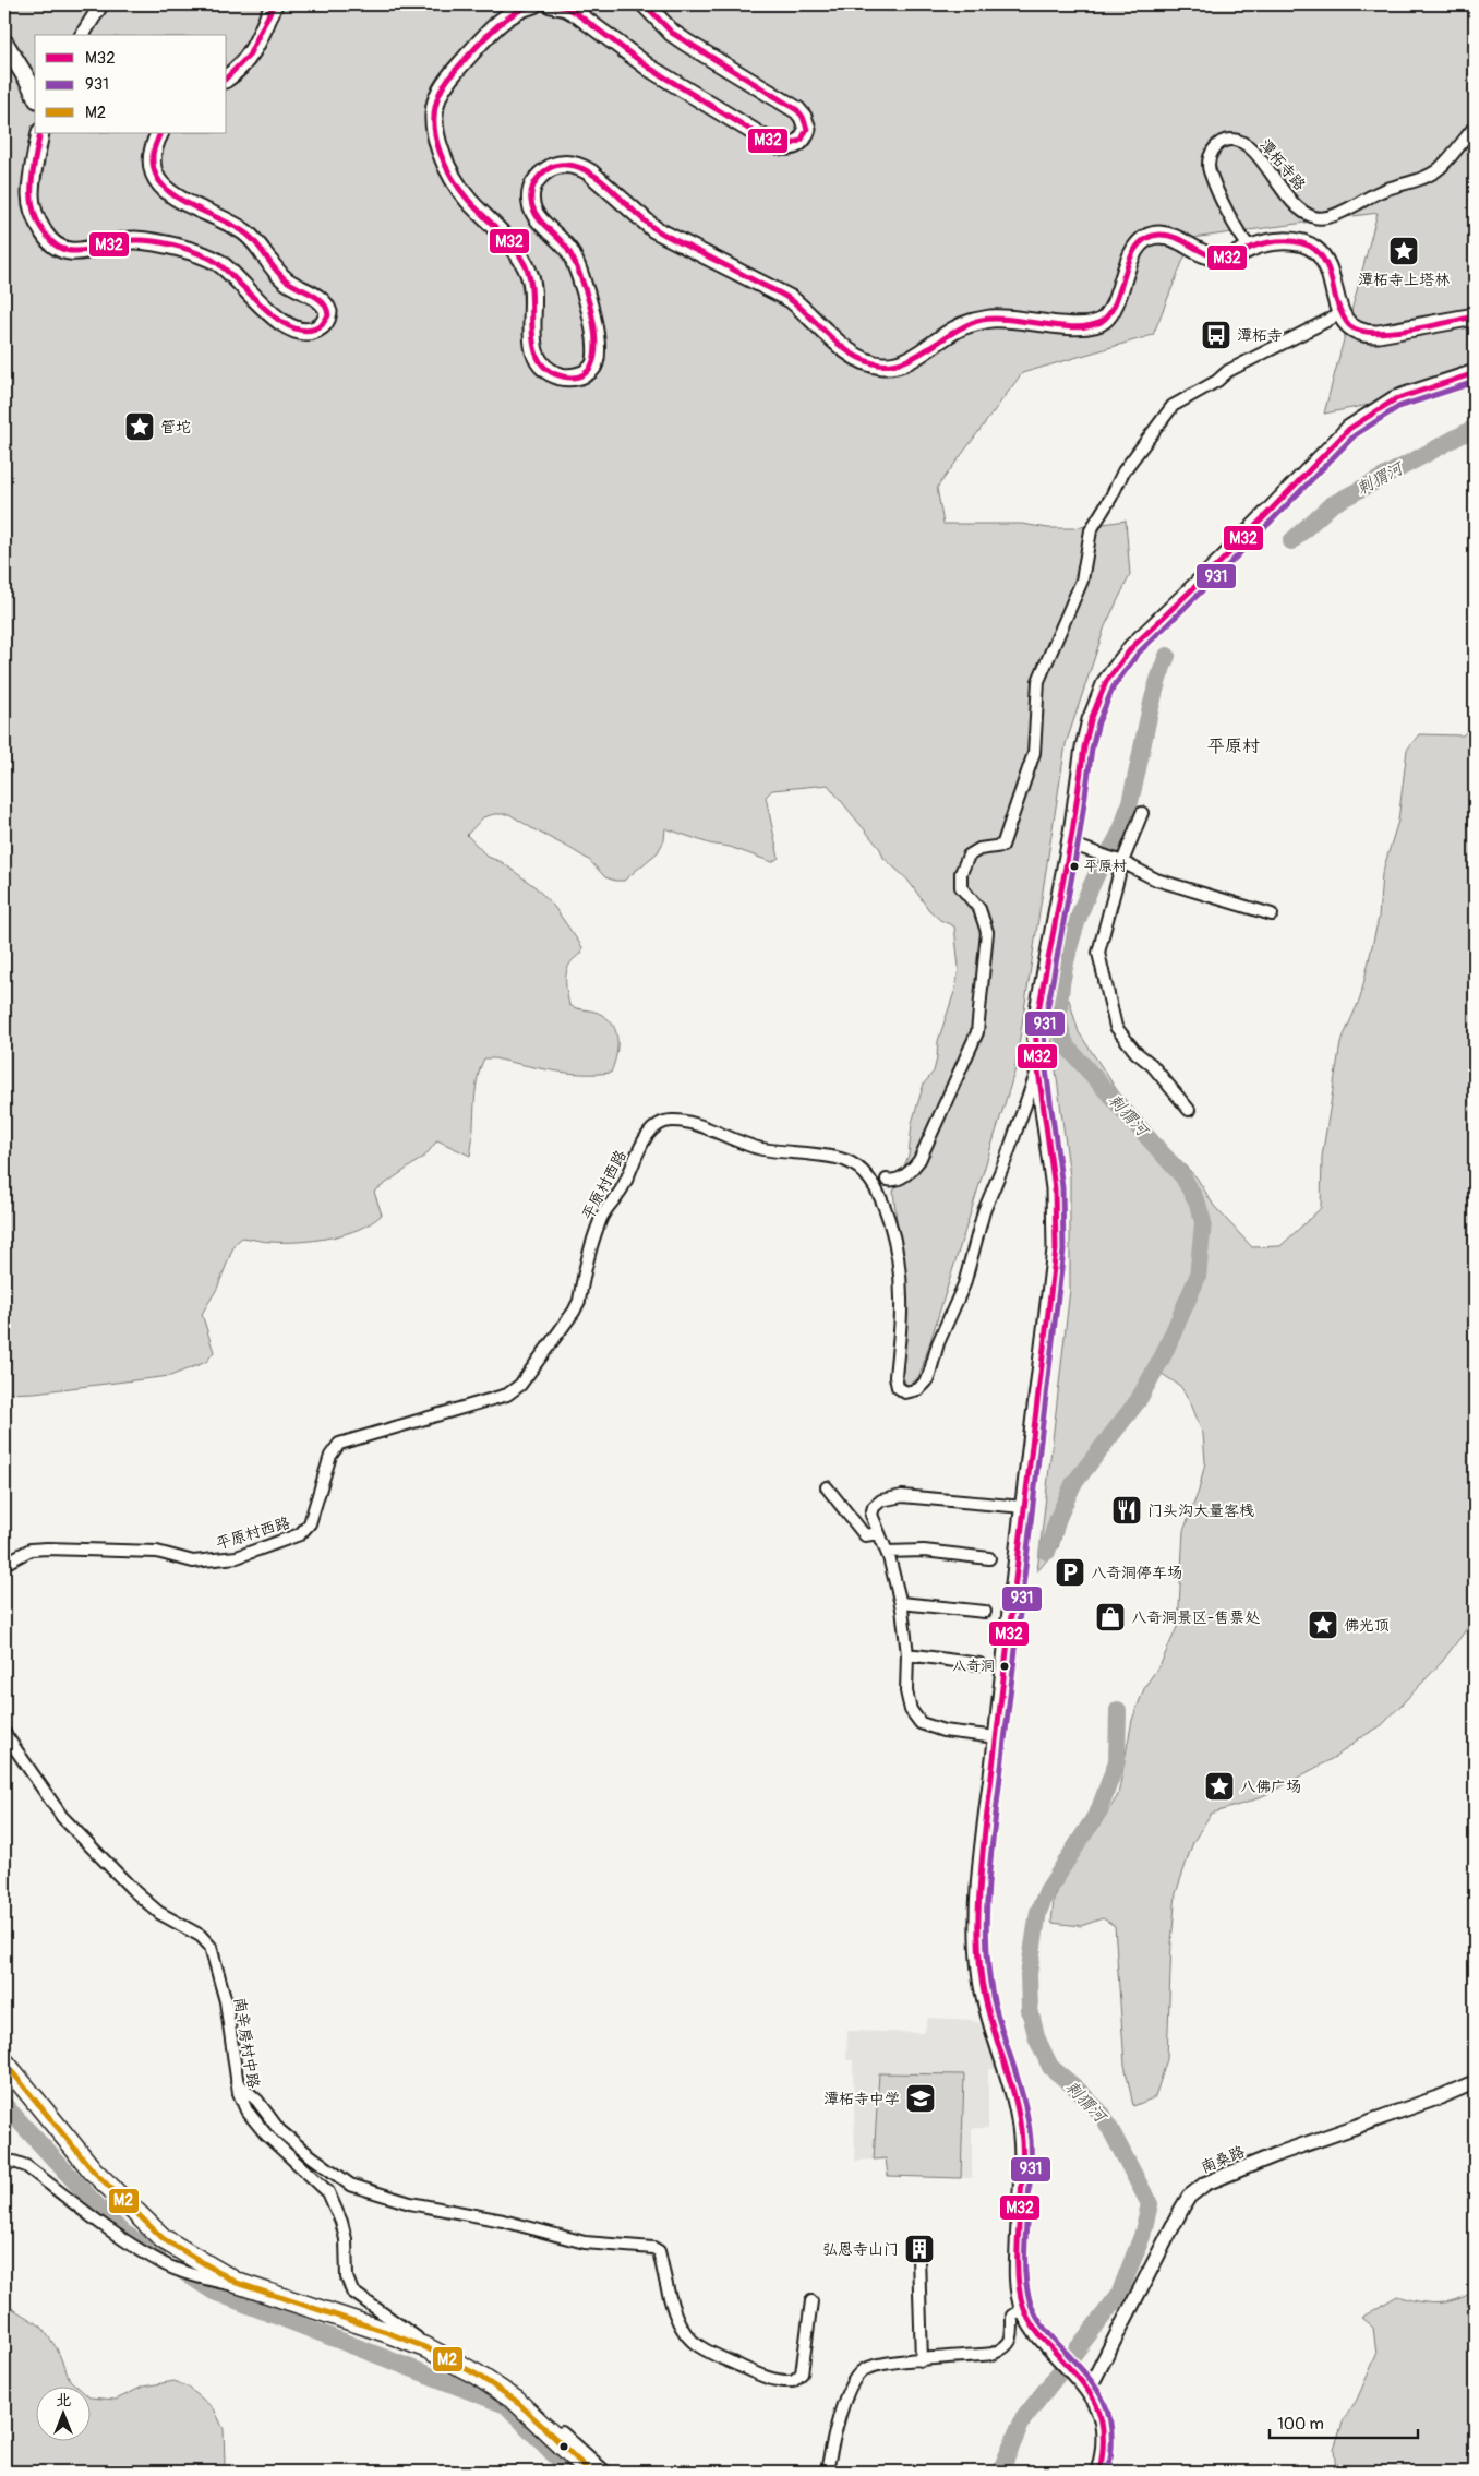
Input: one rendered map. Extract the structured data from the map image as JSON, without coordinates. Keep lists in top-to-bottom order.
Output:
{
  "streets": {
    "street": [
      "潭柘寺路",
      "平原村西路",
      "南辛房村中路",
      "南桑路"
    ]
  },
  "districts": ["平原村"],
  "water": ["刺猬河"],
  "places": {
    "place": [
      "潭柘寺上塔林",
      "管坨",
      "佛光顶",
      "八佛广场"
    ],
    "bus stop": ["潭柘寺"],
    "other": ["平原村", "八奇洞"],
    "restaurant": ["门头沟大量客栈"],
    "parking": ["八奇洞停车场"],
    "shop": ["八奇洞景区-售票处"],
    "school or university": ["潭柘寺中学"],
    "building": ["弘恩寺山门"]
  },
  "lines": ["transit line M32", "transit line 931", "transit line M2"],
  "legend": ["M32", "931", "M2"],
  "scale_bar": "100 m",
  "north": "top"
}
